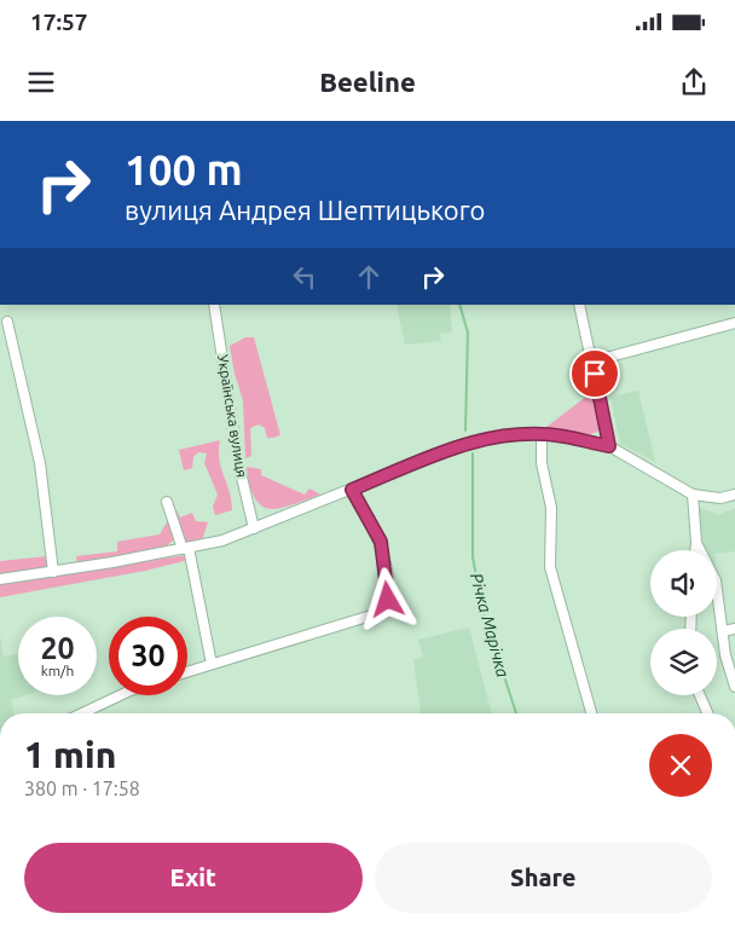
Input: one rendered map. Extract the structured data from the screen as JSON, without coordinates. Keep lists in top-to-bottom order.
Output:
{
  "streets": {
    "street": ["Українська вулиця"]
  },
  "water": ["Річка Марічка"],
  "page": {
    "status": "17:57",
    "header": "Beeline",
    "turn": ["100 m", "вулиця Андрея Шептицького"],
    "speed": "20 km/h",
    "limit": "30",
    "heading": ["1 min", "380 m · 17:58"],
    "buttons": ["Exit", "Share"]
  }
}
